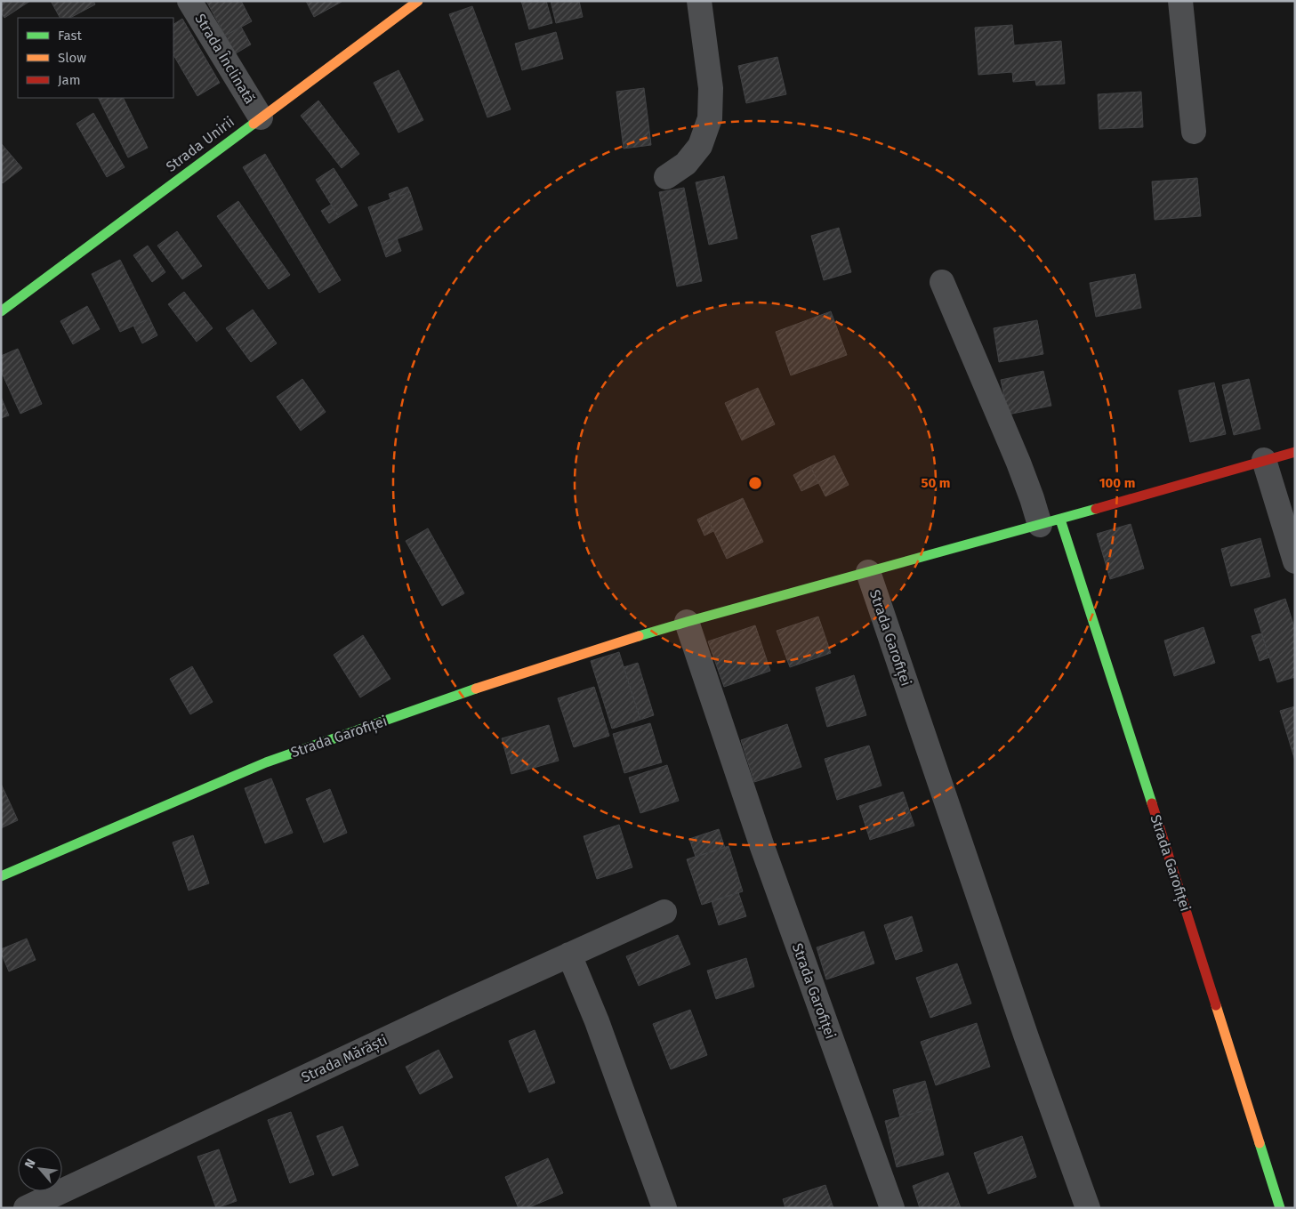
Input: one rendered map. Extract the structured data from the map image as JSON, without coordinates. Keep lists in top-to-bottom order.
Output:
{
  "streets": {
    "street": [
      "Strada Înclinată",
      "Strada Unirii",
      "Strada Garofiței",
      "Strada Mărăști"
    ]
  },
  "crossings": [
    ["Strada Înclinată", "Strada Unirii"]
  ],
  "legend": ["Fast", "Slow", "Jam"],
  "north": "top left",
  "rings": ["50 m", "100 m"]
}
